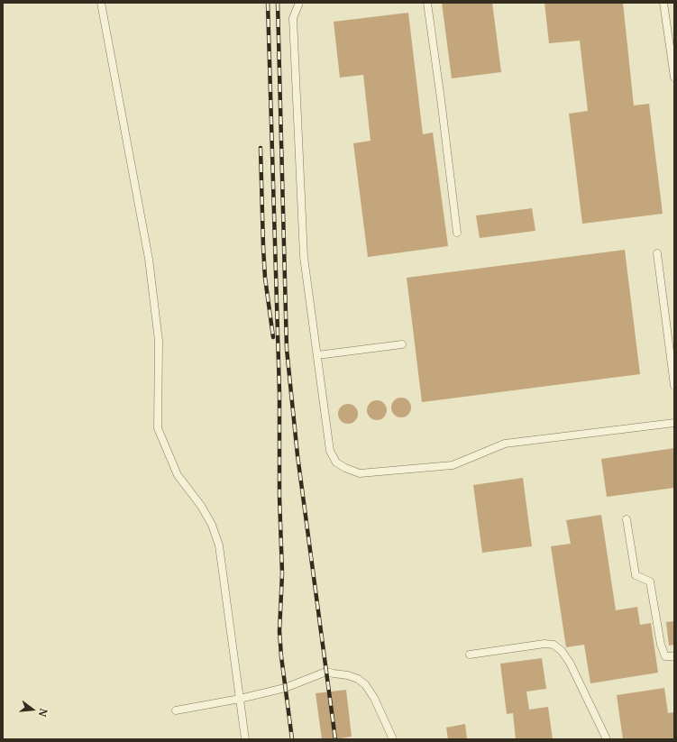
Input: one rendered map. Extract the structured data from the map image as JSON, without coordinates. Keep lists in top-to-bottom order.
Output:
{
  "north": "right"
}
